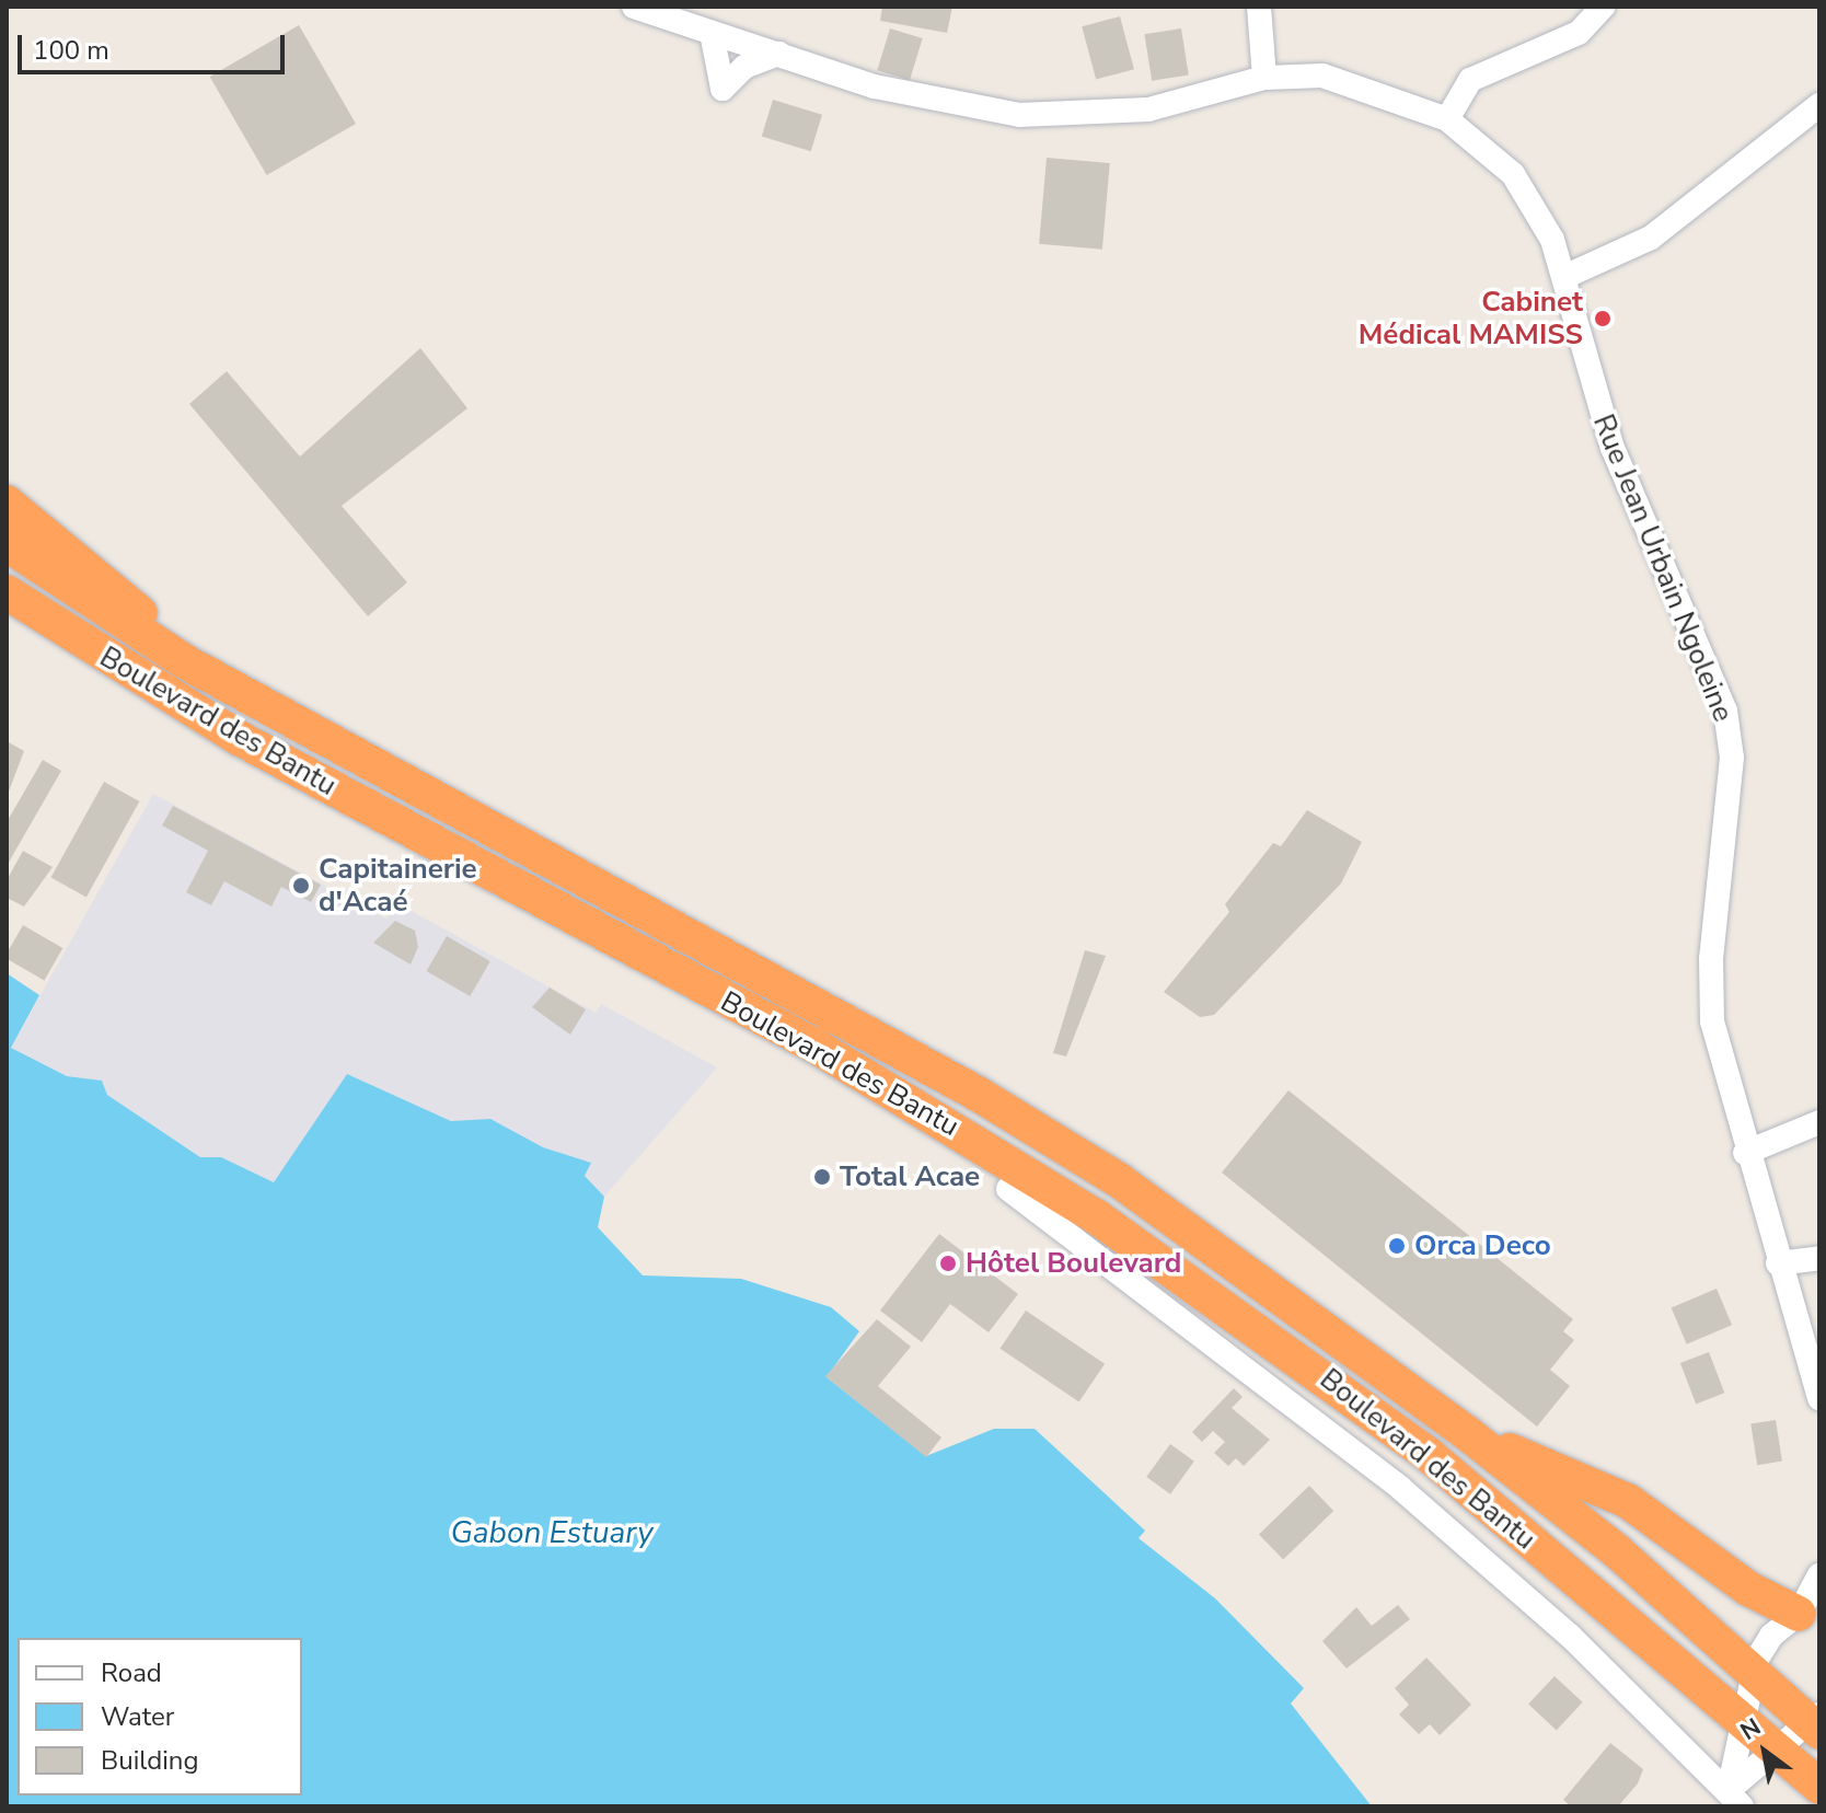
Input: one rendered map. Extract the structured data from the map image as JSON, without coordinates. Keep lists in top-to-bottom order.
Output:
{
  "streets": {
    "highway": ["Boulevard des Bantu"],
    "street": ["Rue Jean Urbain Ngoleine"]
  },
  "water": ["Gabon Estuary"],
  "places": [
    "Cabinet Médical MAMISS",
    "Capitainerie d'Acaé",
    "Total Acae",
    "Orca Deco",
    "Hôtel Boulevard"
  ],
  "legend": ["Road", "Water", "Building"],
  "scale_bar": "100 m",
  "north": "top left"
}
